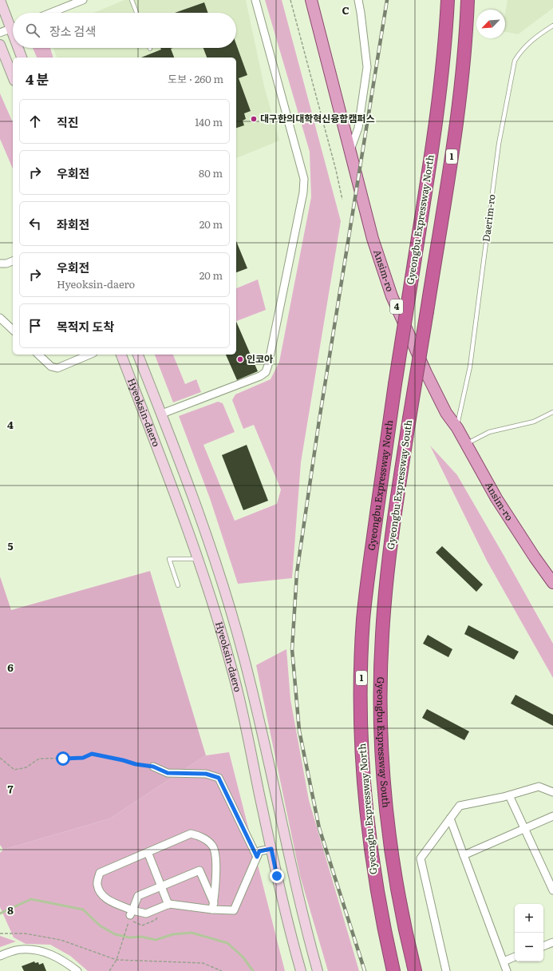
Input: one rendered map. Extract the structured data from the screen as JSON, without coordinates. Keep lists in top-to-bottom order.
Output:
{
  "streets": {
    "highway": ["1", "Gyeongbu Expressway North", "Gyeongbu Expressway South"],
    "main road": ["Ansim-ro", "4", "Hyeoksin-daero"],
    "lane": ["Daerim-ro"]
  },
  "crossings": [
    ["Daerim-ro", "Ansim-ro"]
  ],
  "places": ["대구한의대학혁신융합캠퍼스", "인코아"],
  "north": "bottom left",
  "page": {
    "search": "장소 검색",
    "heading": ["4 분", "도보 · 260 m"],
    "list": [
      ["직진", "140 m"],
      ["우회전", "80 m"],
      ["좌회전", "20 m"],
      ["우회전", "Hyeoksin-daero", "20 m"],
      "목적지 도착"
    ],
    "map_buttons": ["+", "−"]
  },
  "grid": {
    "columns": ["C"],
    "rows": [
      "4",
      "5",
      "6",
      "7",
      "8"
    ]
  }
}
